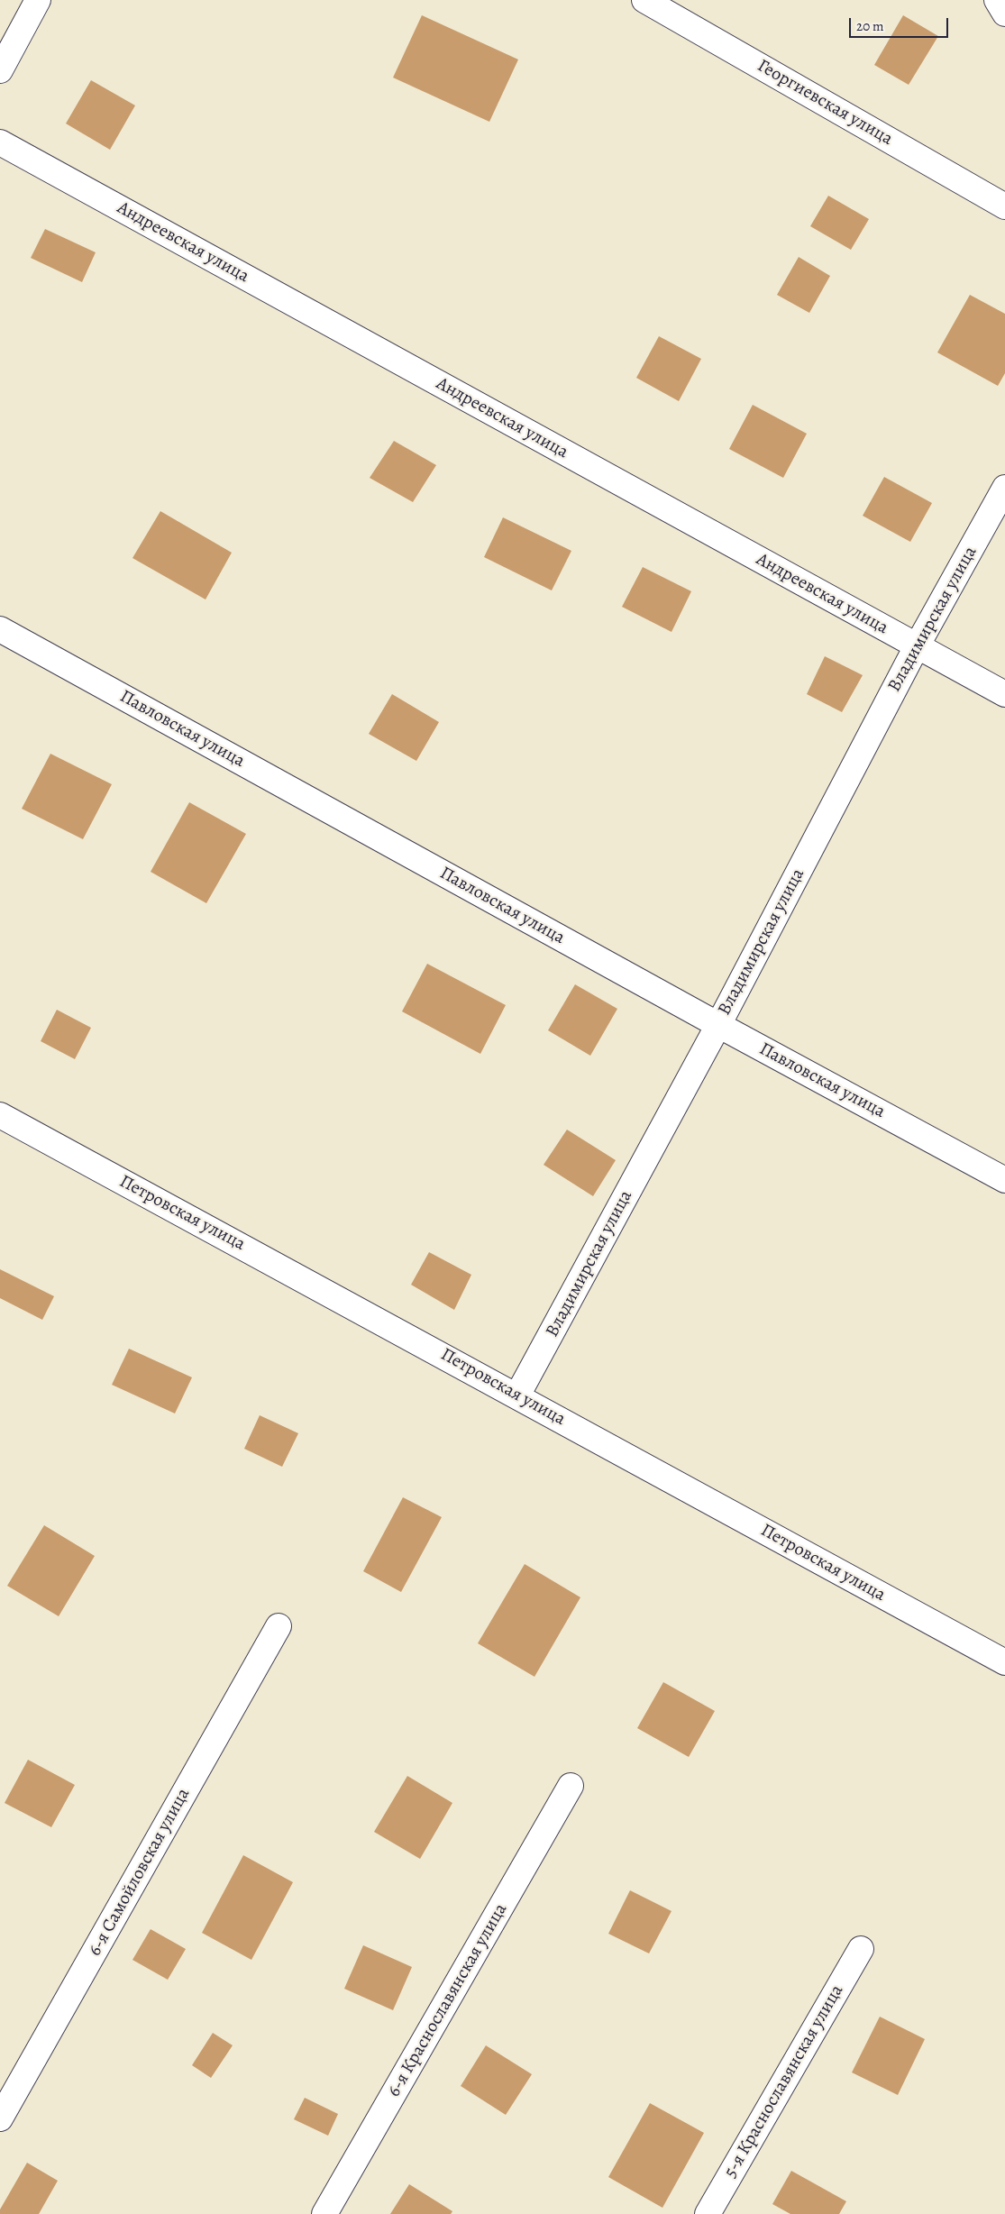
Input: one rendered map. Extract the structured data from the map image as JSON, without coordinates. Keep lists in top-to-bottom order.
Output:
{
  "streets": {
    "street": [
      "Георгиевская улица",
      "Андреевская улица",
      "Владимирская улица",
      "Павловская улица",
      "Петровская улица",
      "6-я Самойловская улица",
      "6-я Краснославянская улица",
      "5-я Краснославянская улица"
    ]
  },
  "crossings": [
    ["Андреевская улица", "Владимирская улица"],
    ["Владимирская улица", "Павловская улица"],
    ["Владимирская улица", "Петровская улица"]
  ],
  "scale_bar": "20 m"
}
